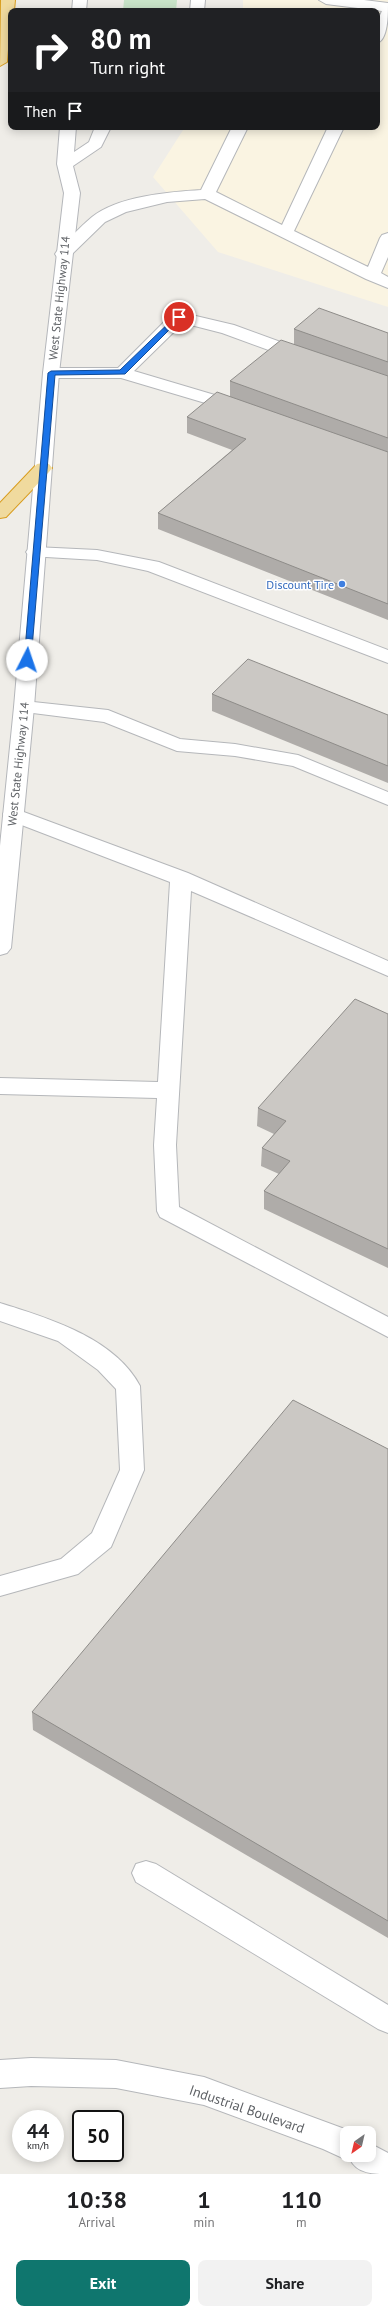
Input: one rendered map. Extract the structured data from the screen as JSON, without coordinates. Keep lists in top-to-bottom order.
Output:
{
  "streets": {
    "main road": ["West State Highway 114", "Industrial Boulevard"]
  },
  "places": ["Discount Tire"],
  "north": "bottom left",
  "page": {
    "turn": ["80 m", "Turn right"],
    "then": "Then",
    "speed": "44 km/h",
    "limit": "50",
    "eta": [
      "10:38",
      "Arrival",
      "1",
      "min",
      "110",
      "m"
    ],
    "buttons": ["Exit", "Share"]
  }
}
